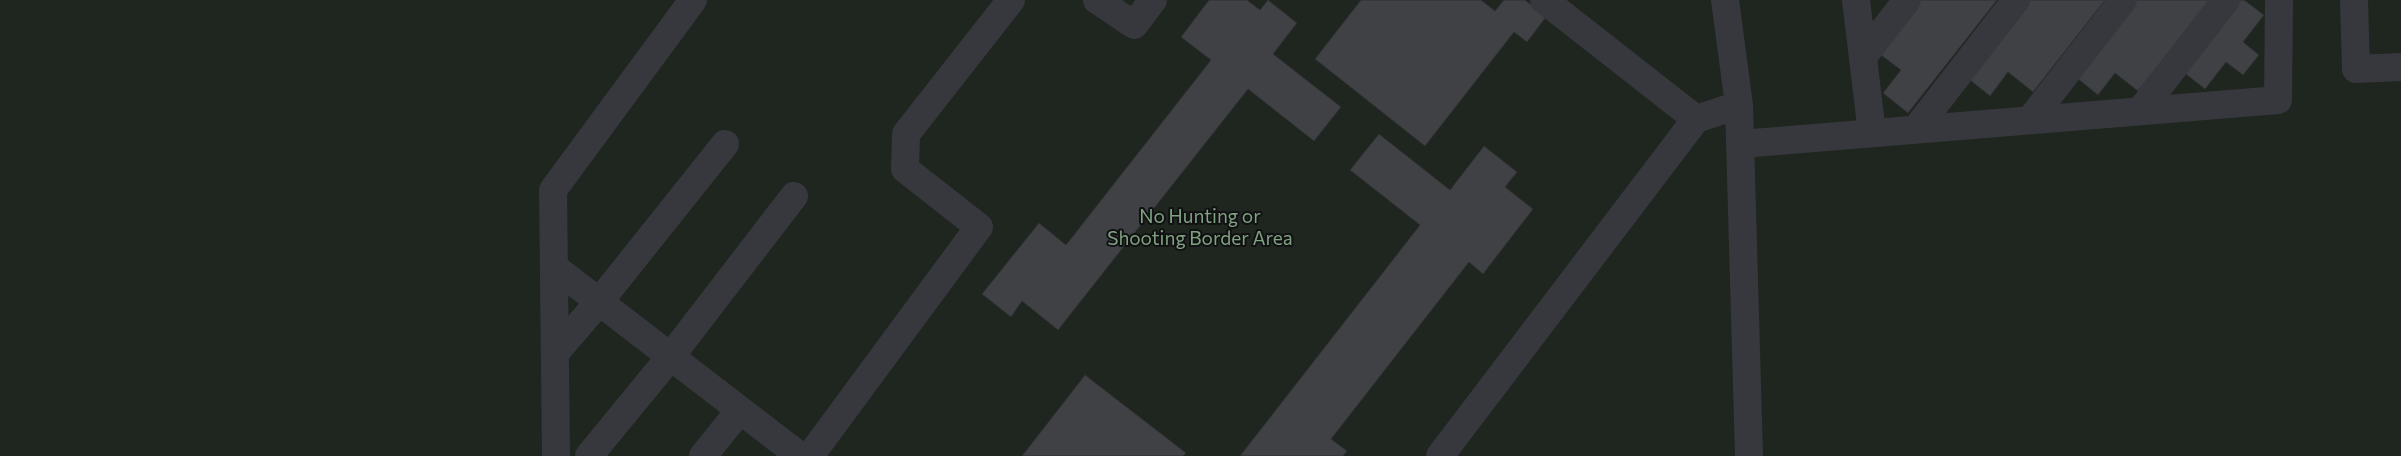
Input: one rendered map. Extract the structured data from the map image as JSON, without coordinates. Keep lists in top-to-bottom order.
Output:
{
  "parks": ["No Hunting or Shooting Border Area"]
}
